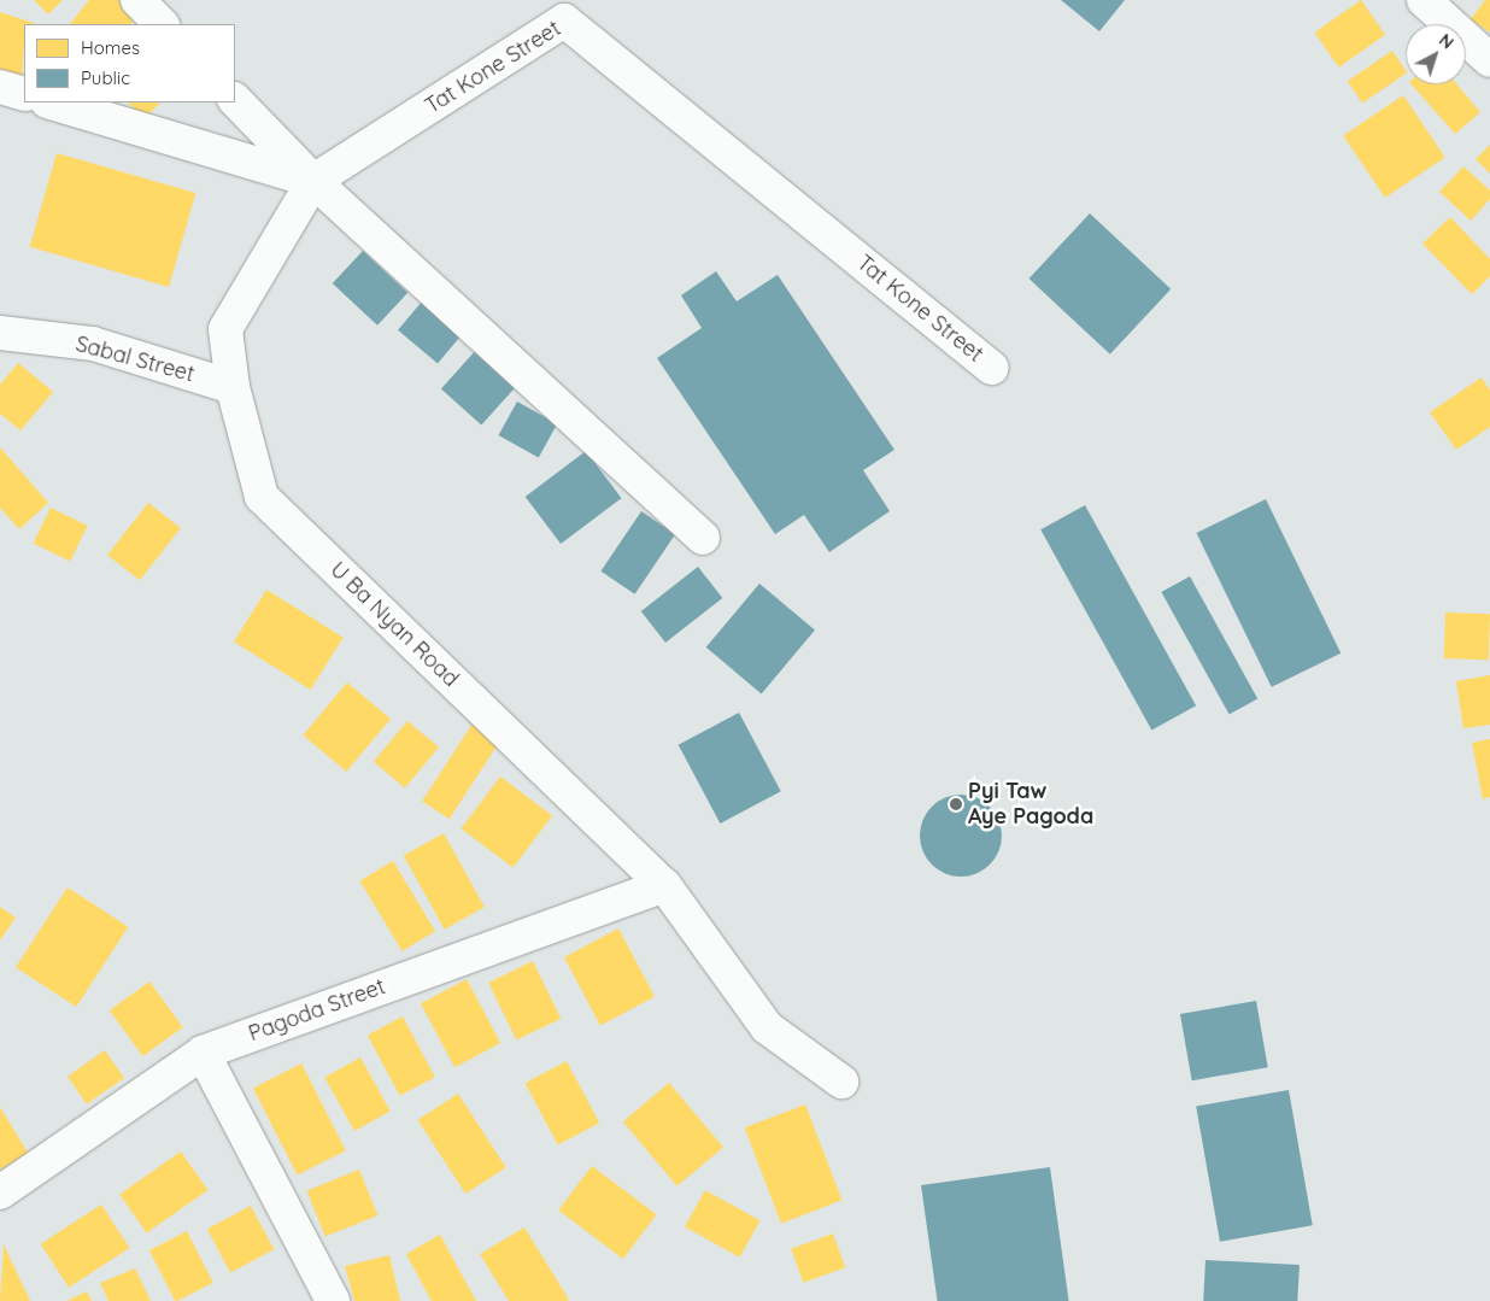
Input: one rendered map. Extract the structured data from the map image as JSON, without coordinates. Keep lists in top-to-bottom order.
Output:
{
  "streets": {
    "street": [
      "Tat Kone Street",
      "Sabal Street",
      "U Ba Nyan Road",
      "Pagoda Street"
    ]
  },
  "crossings": [
    ["Tat Kone Street", "U Ba Nyan Road"],
    ["Sabal Street", "U Ba Nyan Road"],
    ["U Ba Nyan Road", "Pagoda Street"]
  ],
  "places": ["Pyi Taw Aye Pagoda"],
  "legend": ["Homes", "Public"],
  "north": "top right"
}
